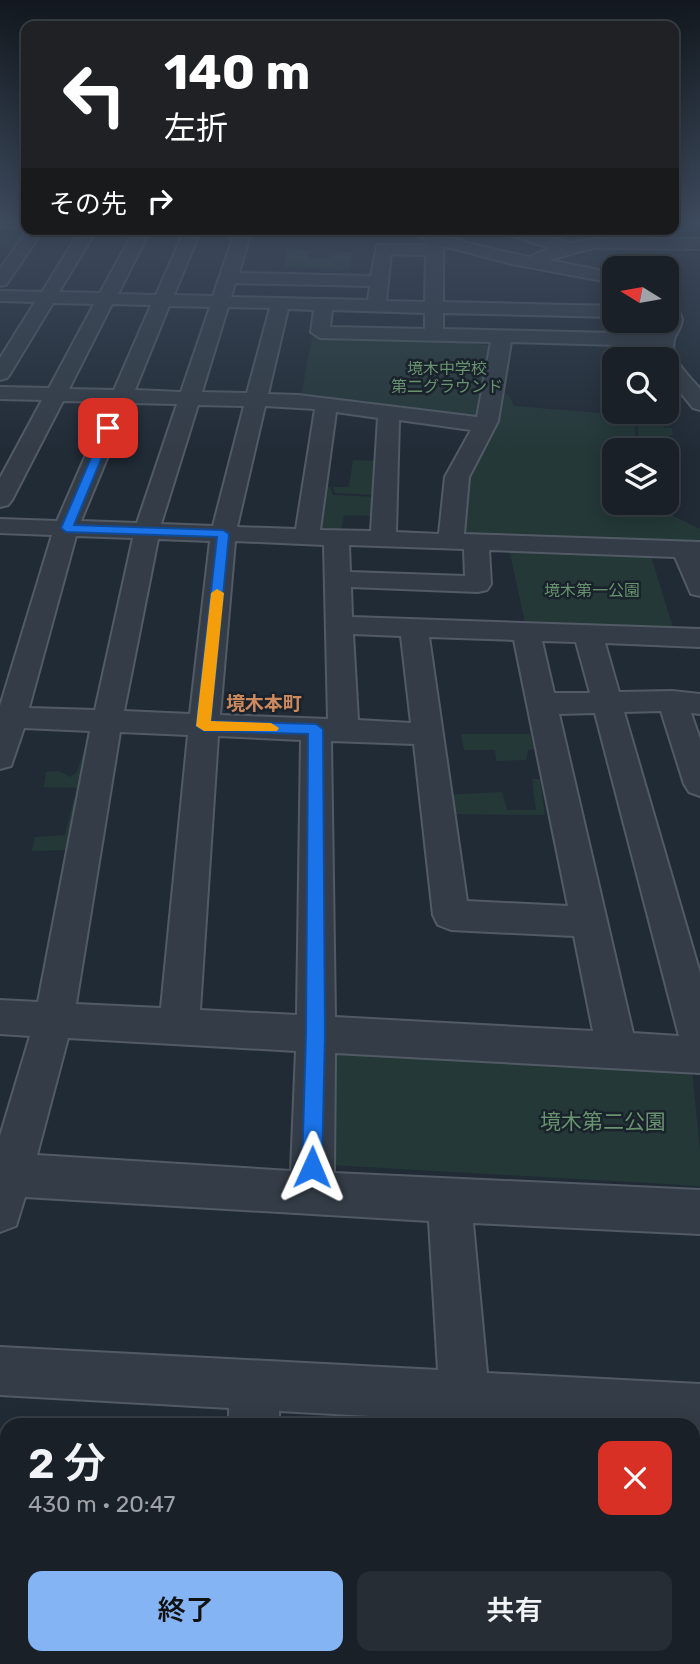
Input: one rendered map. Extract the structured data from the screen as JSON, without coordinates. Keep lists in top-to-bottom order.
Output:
{
  "districts": ["境木本町"],
  "parks": ["境木中学校 第二グラウンド", "境木第一公園", "境木第二公園"],
  "north": "left",
  "page": {
    "turn": ["140 m", "左折"],
    "then": "その先",
    "heading": ["2 分", "430 m · 20:47"],
    "buttons": ["終了", "共有"]
  }
}
